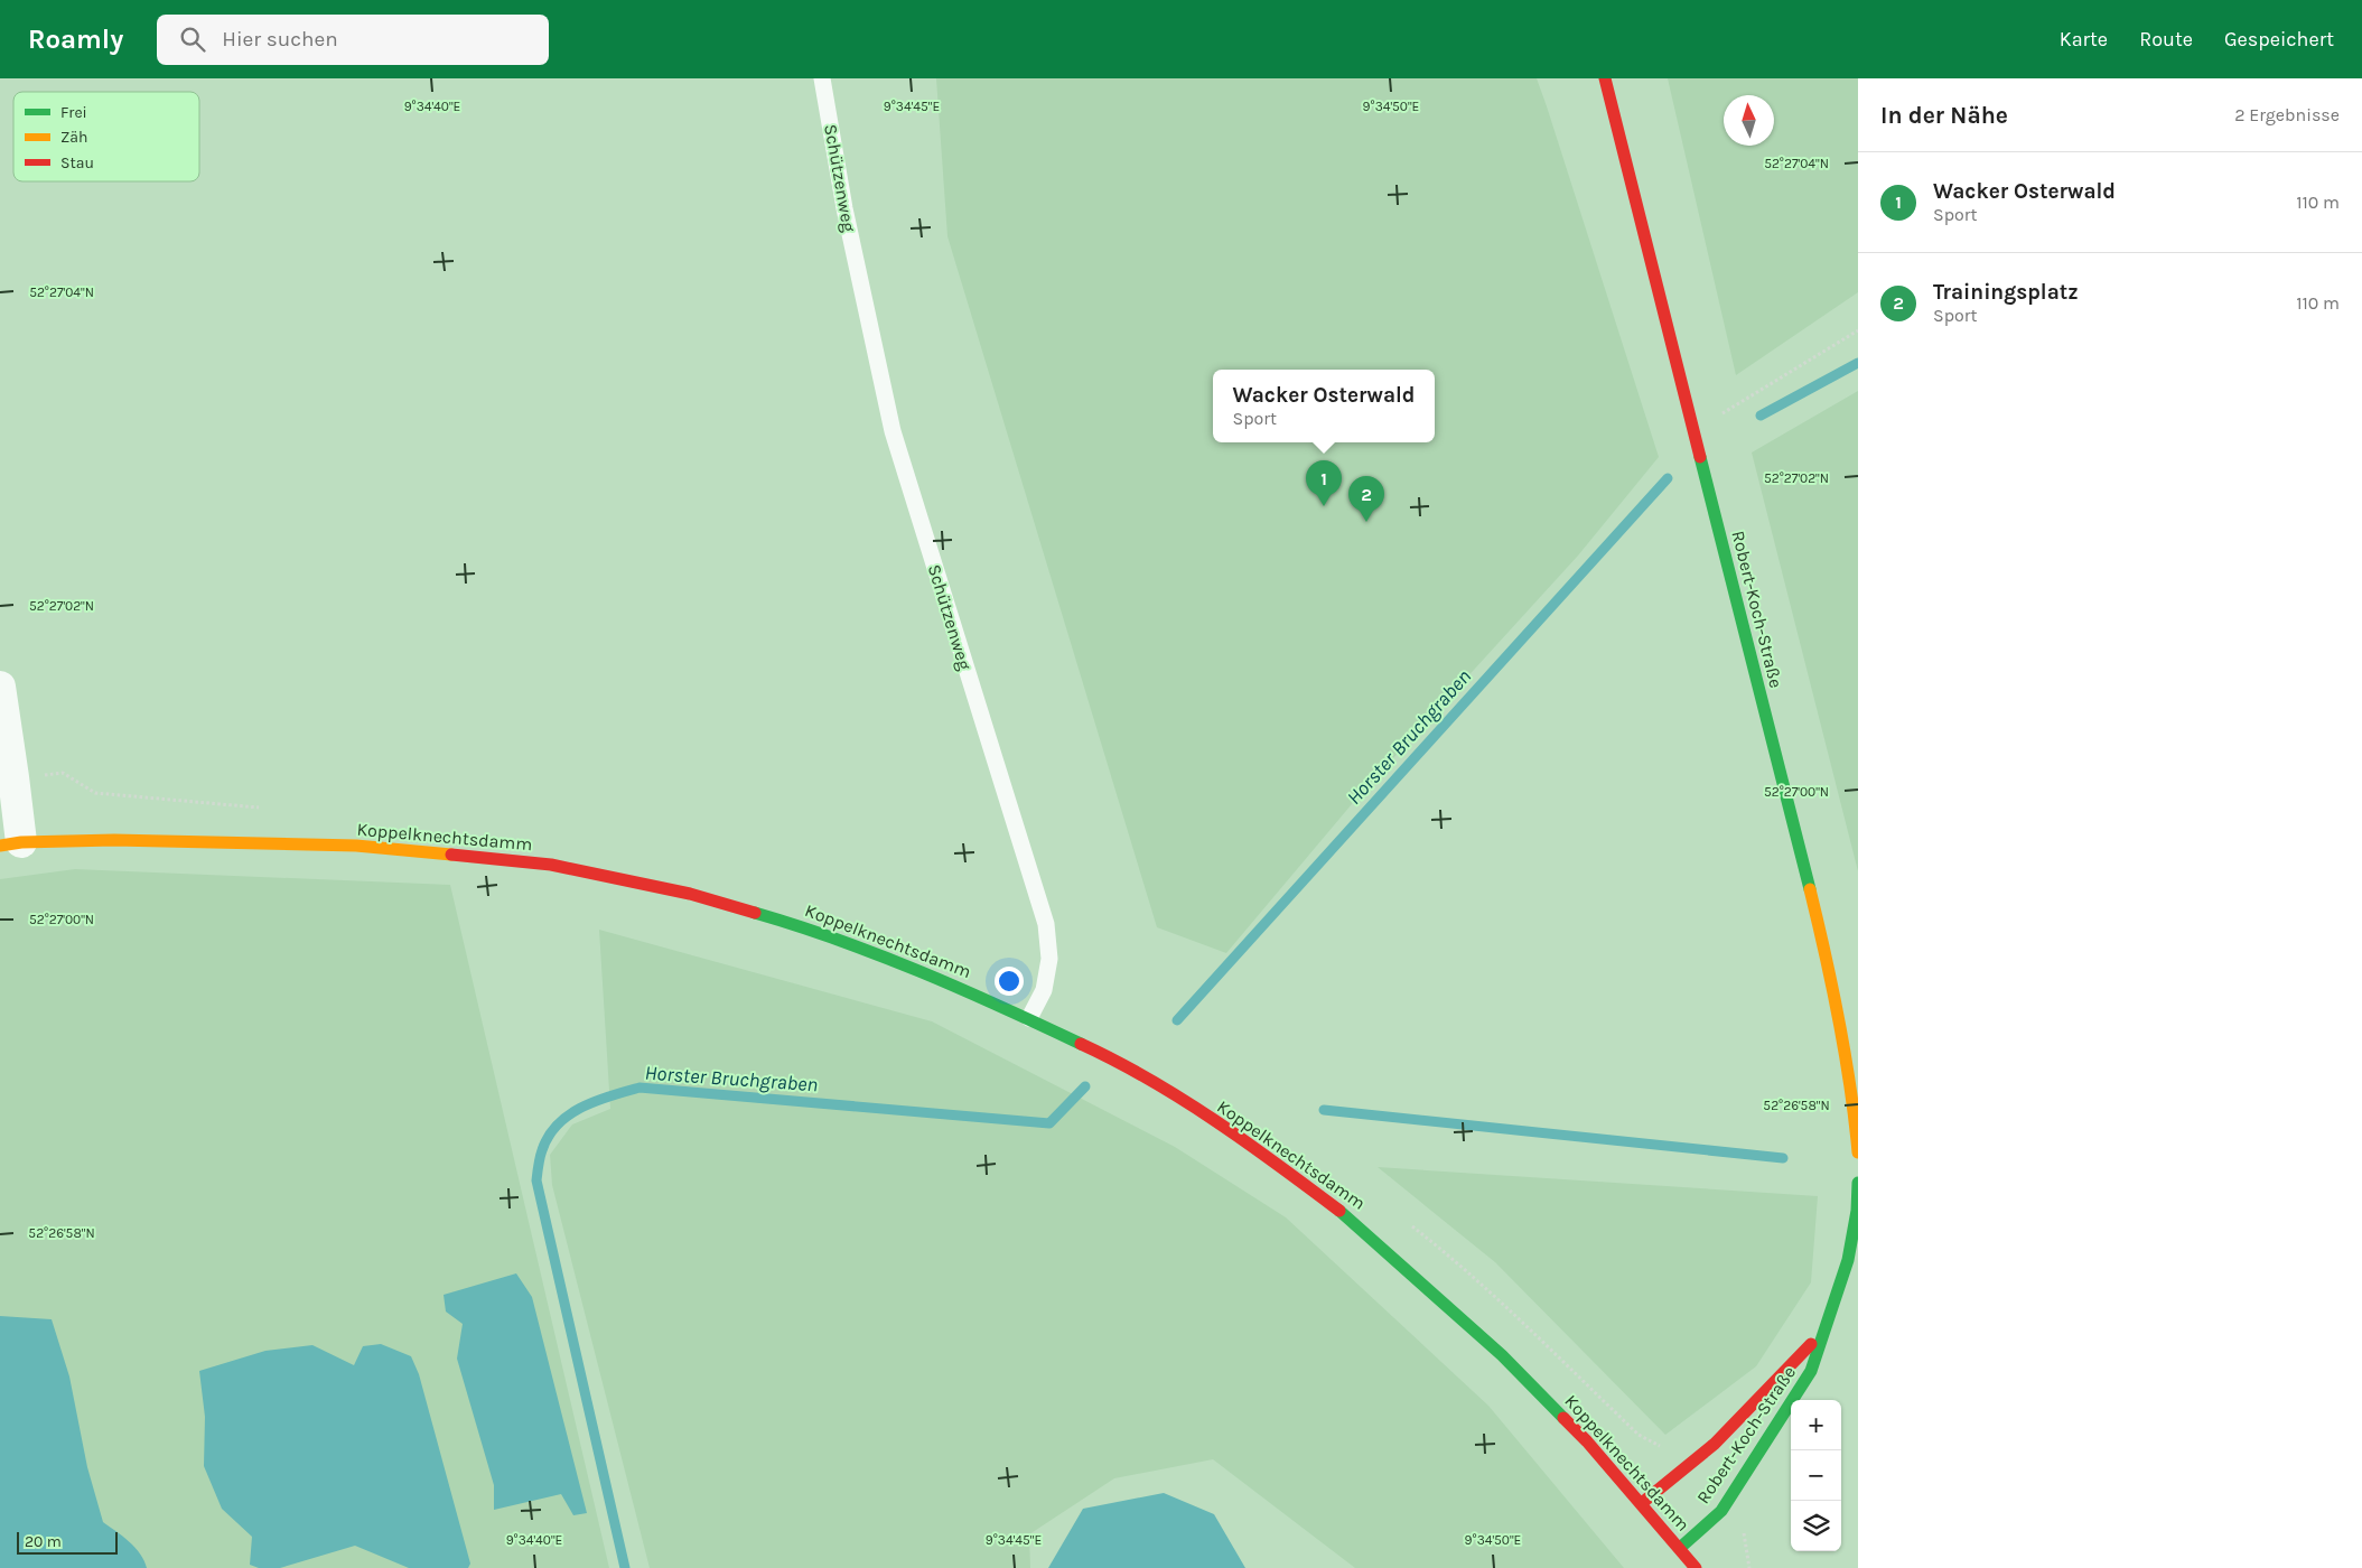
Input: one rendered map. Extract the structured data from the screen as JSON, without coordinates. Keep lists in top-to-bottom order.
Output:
{
  "streets": {
    "street": ["Robert-Koch-Straße", "Koppelknechtsdamm"],
    "lane": ["Schützenweg"]
  },
  "crossings": [
    ["Schützenweg", "Koppelknechtsdamm"],
    ["Robert-Koch-Straße", "Koppelknechtsdamm"]
  ],
  "water": ["Horster Bruchgraben"],
  "legend": ["Frei", "Zäh", "Stau"],
  "scale_bar": "20 m",
  "north": "top",
  "page": {
    "header": "Roamly",
    "search": "Hier suchen",
    "nav": ["Karte", "Route", "Gespeichert"],
    "heading": ["In der Nähe", "2 Ergebnisse"],
    "list": [
      {
        "mark": "1",
        "name": "Wacker Osterwald",
        "note": "Sport",
        "value": "110 m"
      },
      {
        "mark": "2",
        "name": "Trainingsplatz",
        "note": "Sport",
        "value": "110 m"
      }
    ],
    "popup": ["Wacker Osterwald", "Sport"],
    "pins": ["1", "2"],
    "map_buttons": ["+", "−"],
    "scale": "20 m"
  },
  "coordinates": [
    "9°34'40\"E",
    "9°34'45\"E",
    "9°34'50\"E",
    "52°27'04\"N",
    "52°27'02\"N",
    "52°27'00\"N",
    "52°26'58\"N"
  ]
}
